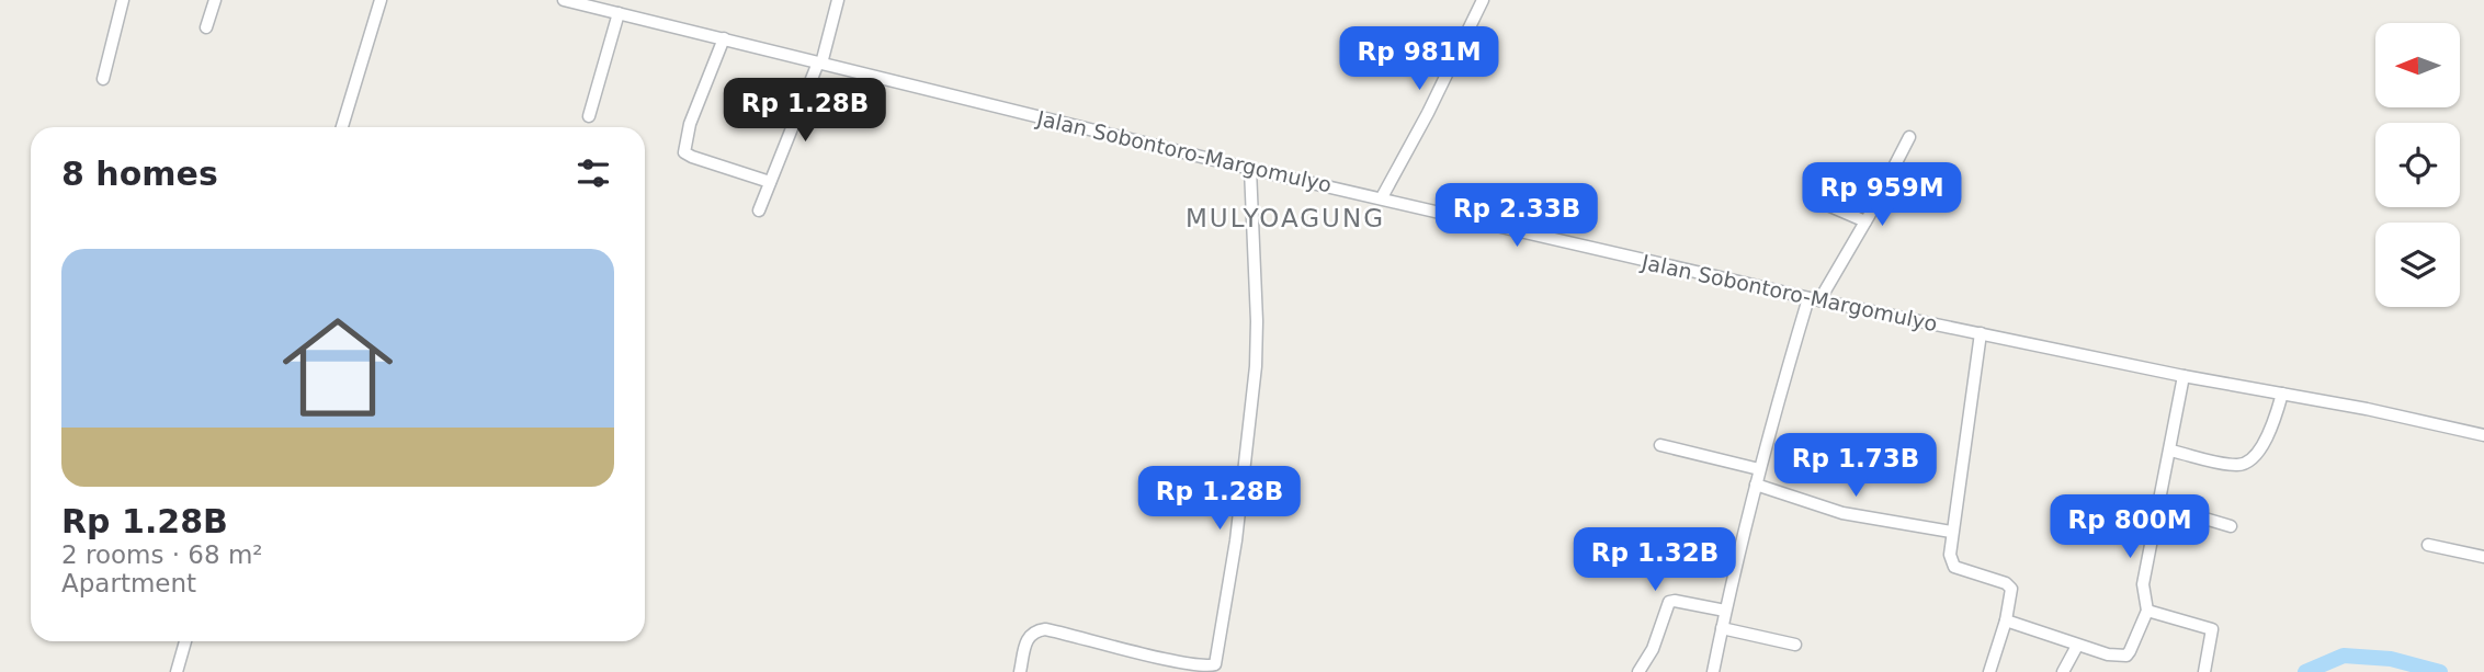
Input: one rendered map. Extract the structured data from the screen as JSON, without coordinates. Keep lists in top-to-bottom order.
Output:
{
  "streets": {
    "street": ["Jalan Sobontoro-Margomulyo"]
  },
  "districts": ["MULYOAGUNG"],
  "north": "left",
  "page": {
    "price": [
      "Rp 981M",
      "Rp 1.28B",
      "Rp 959M",
      "Rp 2.33B",
      "Rp 1.73B",
      "Rp 1.28B",
      "Rp 800M",
      "Rp 1.32B"
    ],
    "heading": "8 homes",
    "list": [
      {
        "name": "Rp 1.28B",
        "note": "2 rooms · 68 m² · Apartment"
      }
    ]
  }
}
